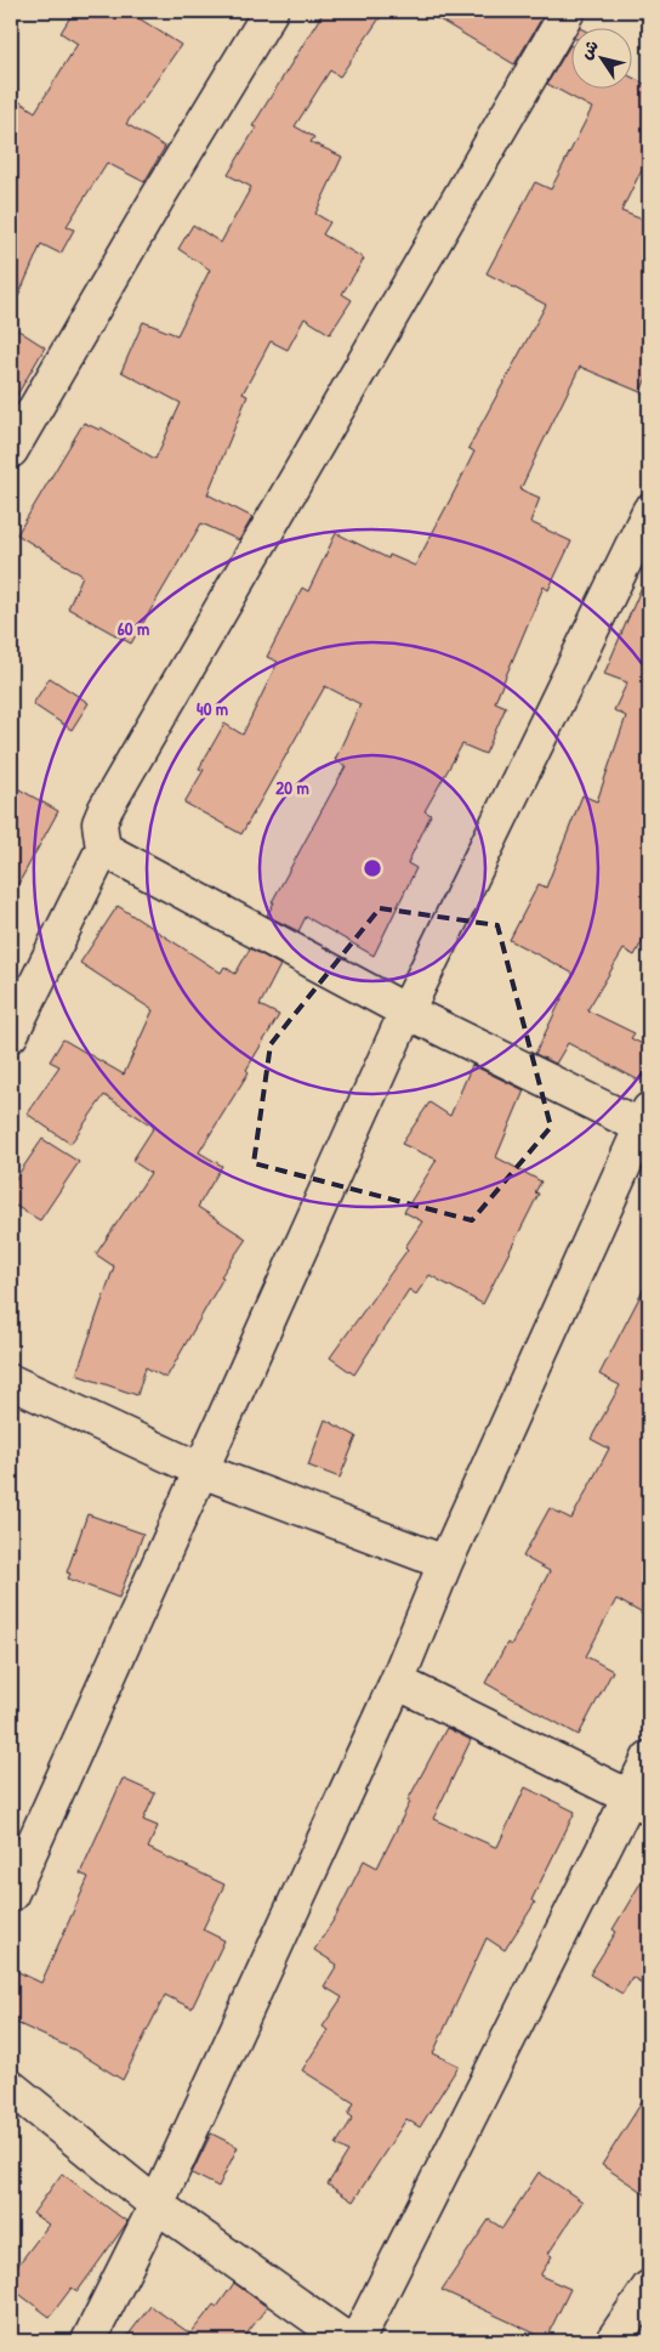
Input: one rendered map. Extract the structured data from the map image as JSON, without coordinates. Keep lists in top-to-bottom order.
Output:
{
  "north": "top left",
  "rings": ["60 m", "40 m", "20 m"]
}
